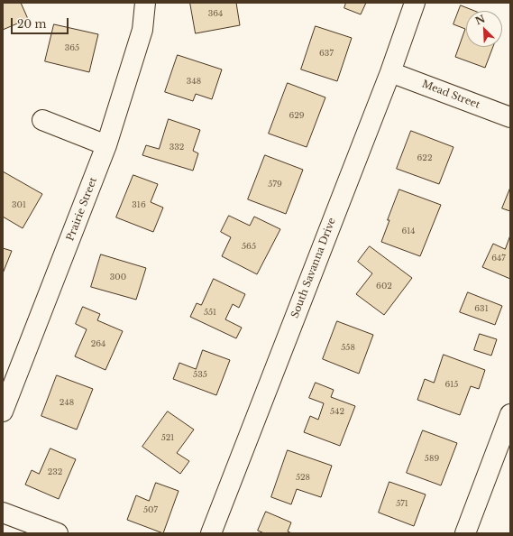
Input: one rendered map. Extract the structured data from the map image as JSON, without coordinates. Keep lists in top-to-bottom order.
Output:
{
  "streets": {
    "street": ["Mead Street", "Prairie Street", "South Savanna Drive"]
  },
  "crossings": [
    ["Mead Street", "South Savanna Drive"]
  ],
  "house_numbers": [
    "364",
    "365",
    "637",
    "348",
    "629",
    "332",
    "622",
    "579",
    "301",
    "316",
    "614",
    "565",
    "647",
    "300",
    "602",
    "631",
    "551",
    "264",
    "558",
    "535",
    "615",
    "248",
    "542",
    "521",
    "589",
    "232",
    "528",
    "571",
    "507"
  ],
  "scale_bar": "20 m",
  "north": "top left"
}
